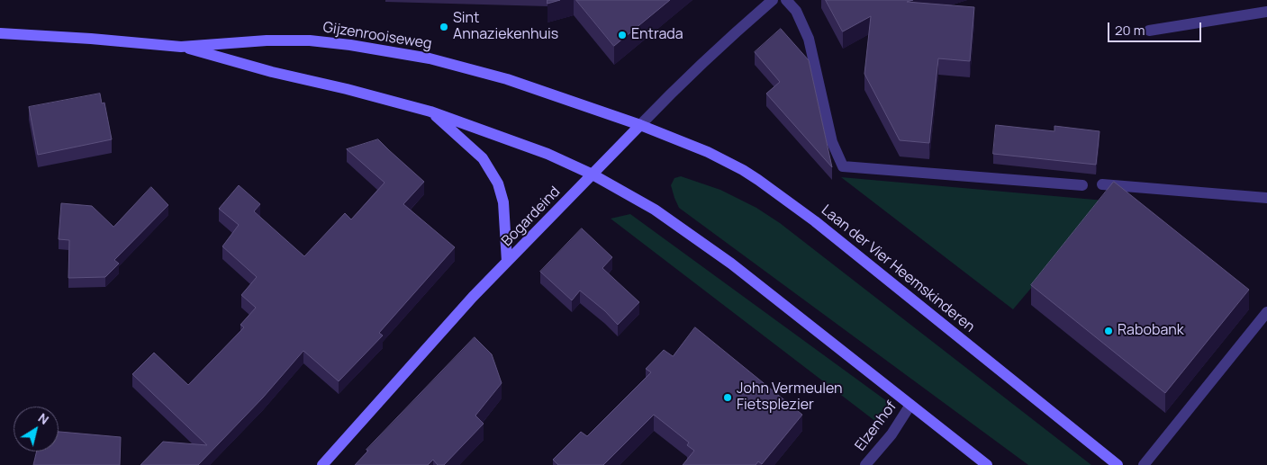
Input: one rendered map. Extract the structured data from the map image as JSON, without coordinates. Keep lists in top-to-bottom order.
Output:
{
  "streets": {
    "main road": ["Gijzenrooiseweg", "Bogardeind", "Laan der Vier Heemskinderen"],
    "street": ["Elzenhof"]
  },
  "crossings": [
    ["Gijzenrooiseweg", "Bogardeind"],
    ["Gijzenrooiseweg", "Laan der Vier Heemskinderen"],
    ["Bogardeind", "Laan der Vier Heemskinderen"]
  ],
  "places": [
    "Sint Annaziekenhuis",
    "Entrada",
    "Rabobank",
    "John Vermeulen Fietsplezier"
  ],
  "scale_bar": "20 m",
  "north": "top right"
}
